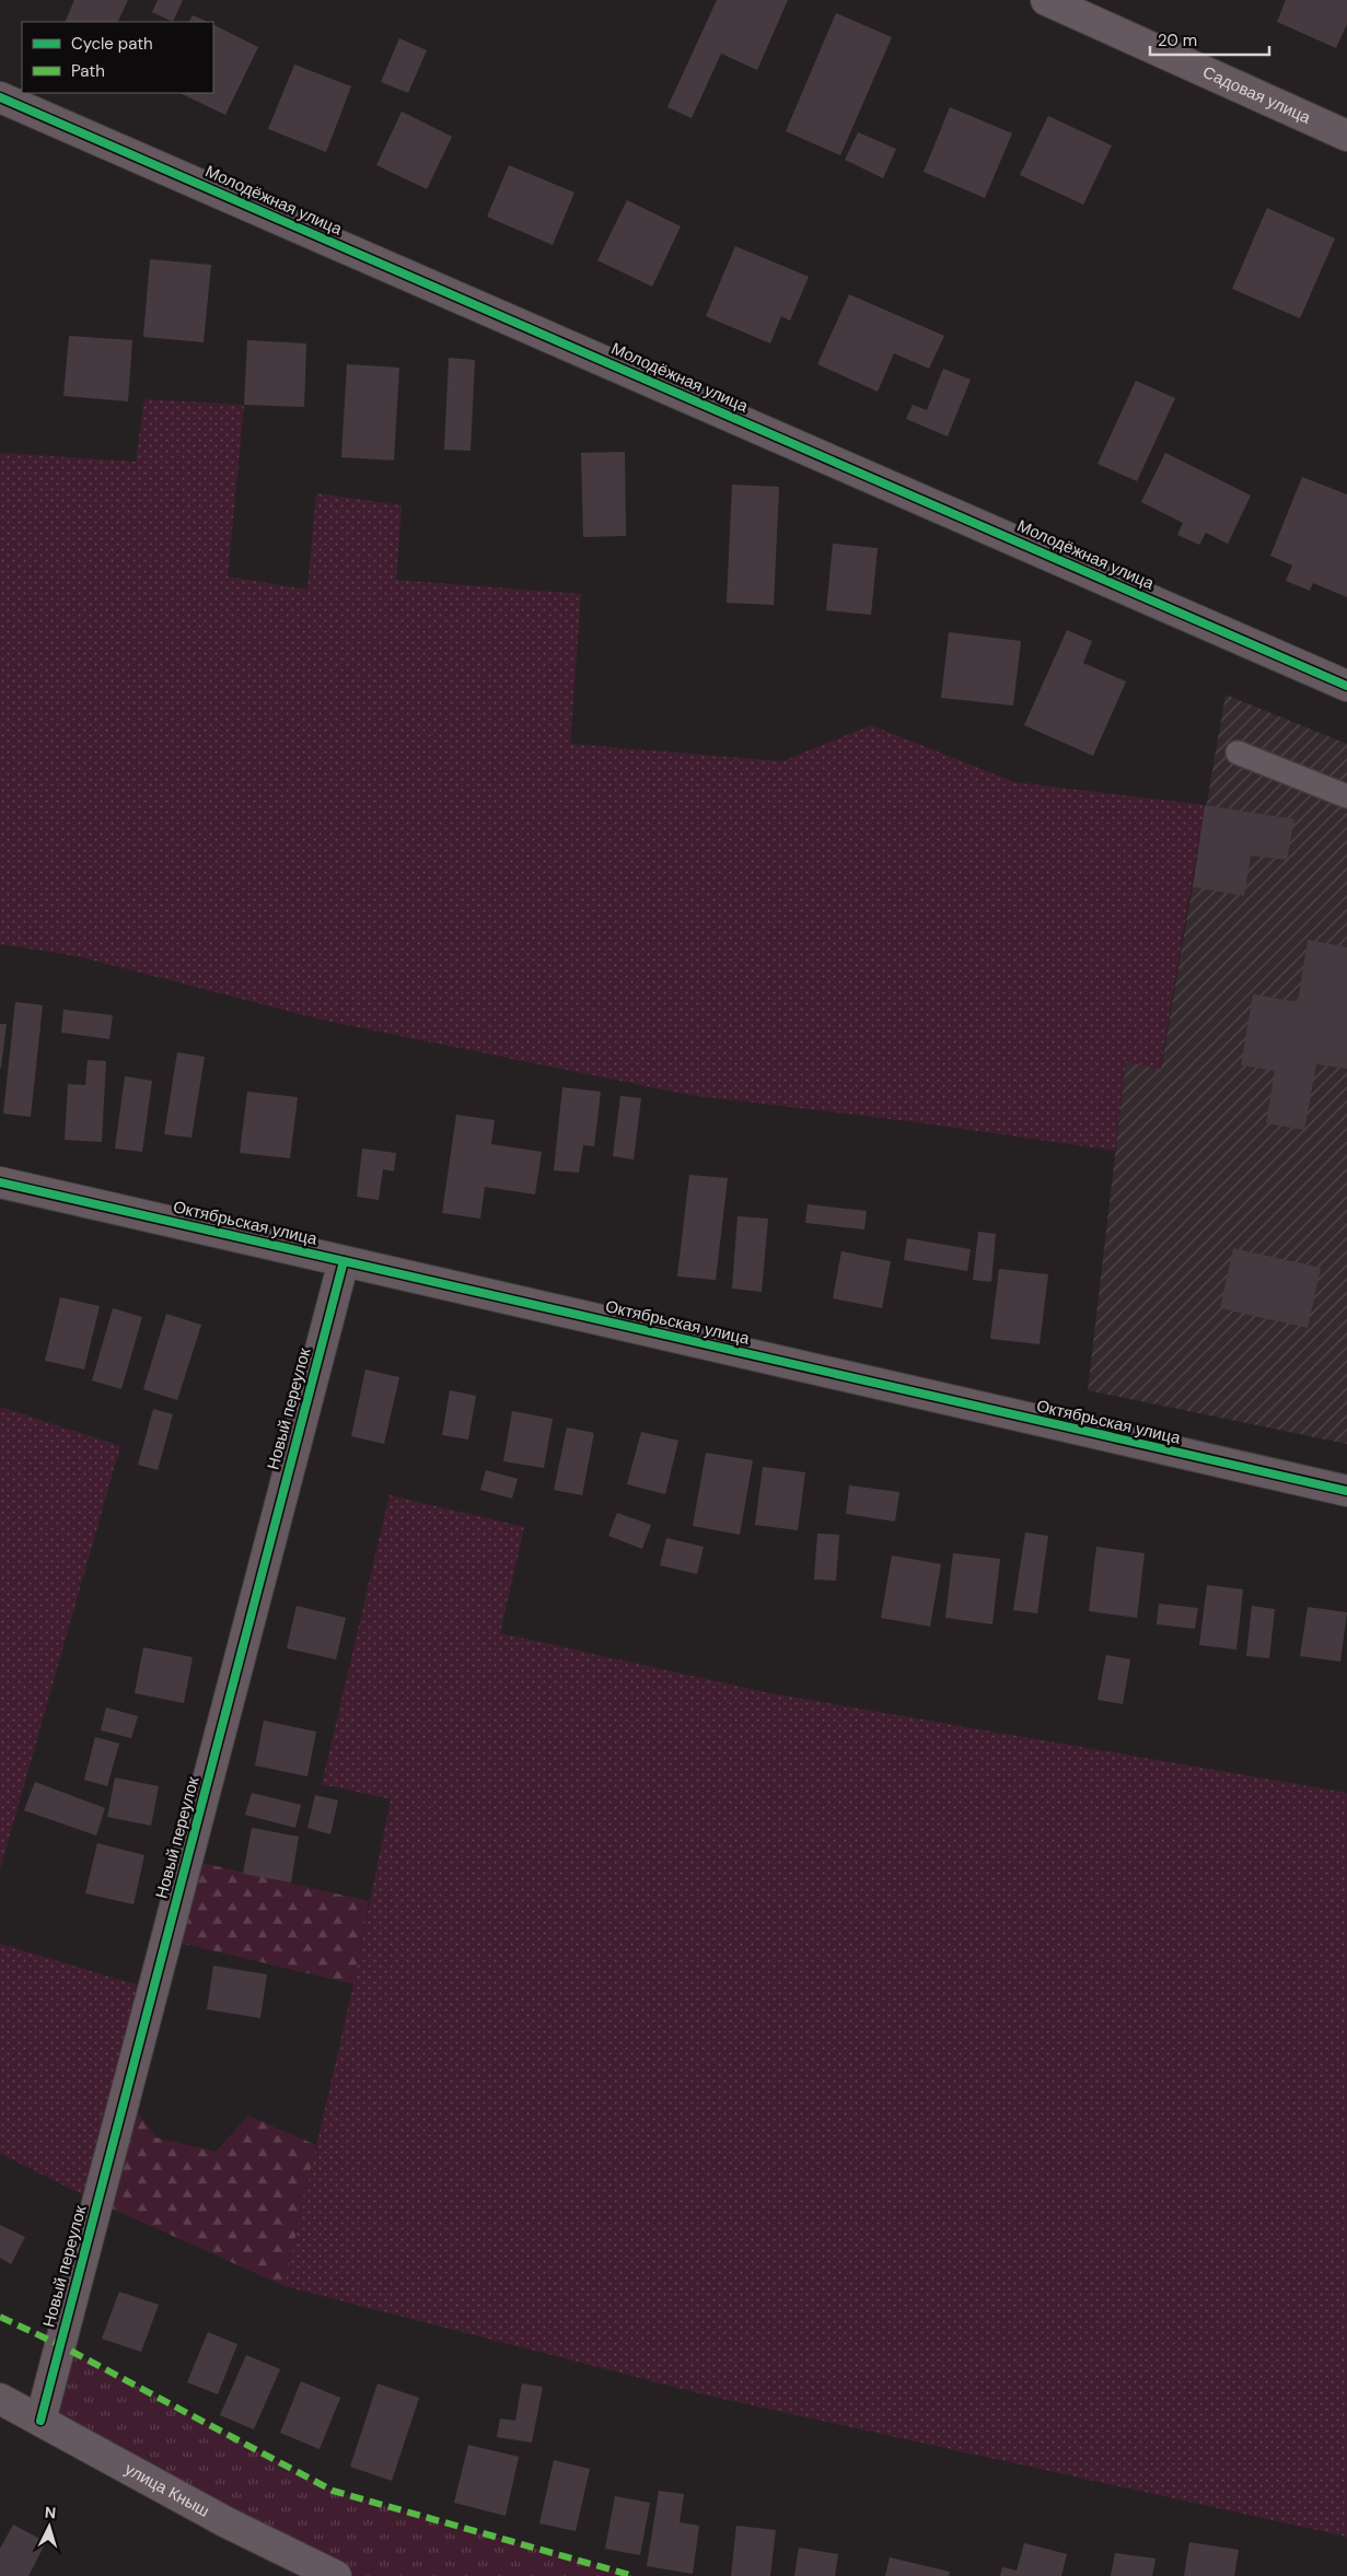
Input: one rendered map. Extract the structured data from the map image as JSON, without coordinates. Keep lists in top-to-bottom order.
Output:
{
  "streets": {
    "street": [
      "Садовая улица",
      "Молодёжная улица",
      "Октябрьская улица",
      "Новый переулок",
      "улица Кныш"
    ]
  },
  "crossings": [
    ["Октябрьская улица", "Новый переулок"],
    ["Новый переулок", "улица Кныш"]
  ],
  "legend": ["Cycle path", "Path"],
  "scale_bar": "20 m",
  "north": "top"
}
